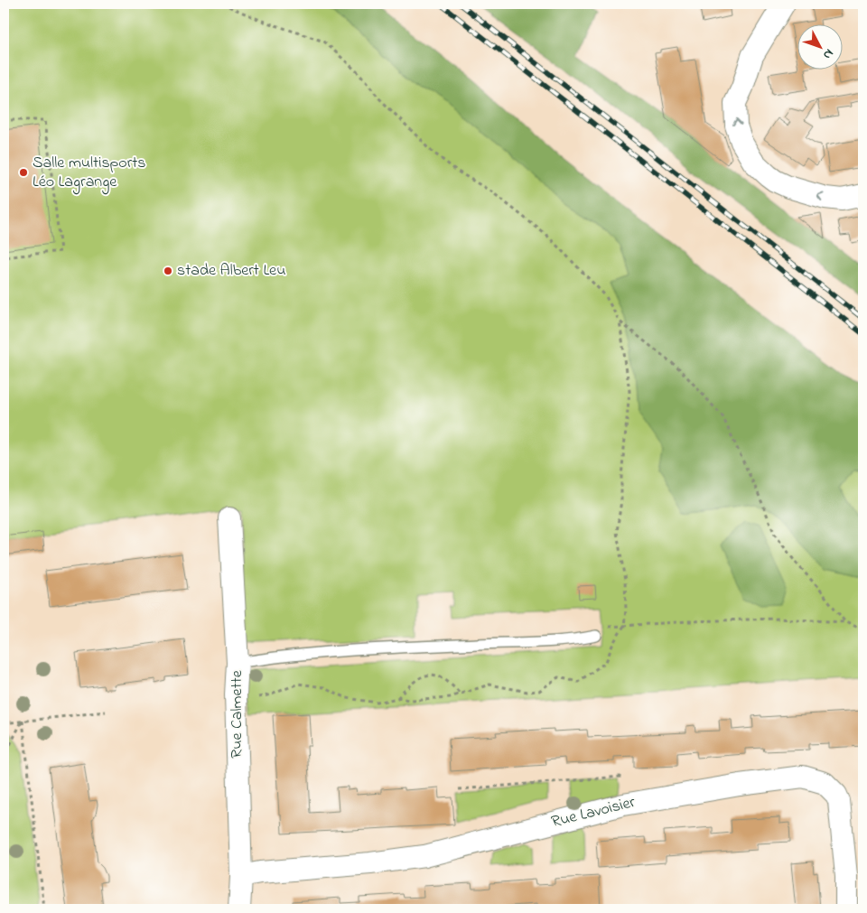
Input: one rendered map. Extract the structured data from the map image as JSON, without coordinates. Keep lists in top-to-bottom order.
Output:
{
  "streets": {
    "street": ["Rue Calmette", "Rue Lavoisier"]
  },
  "crossings": [
    ["Rue Calmette", "Rue Lavoisier"]
  ],
  "places": ["Salle multisports Léo Lagrange", "stade Albert Leu"],
  "north": "bottom right"
}
